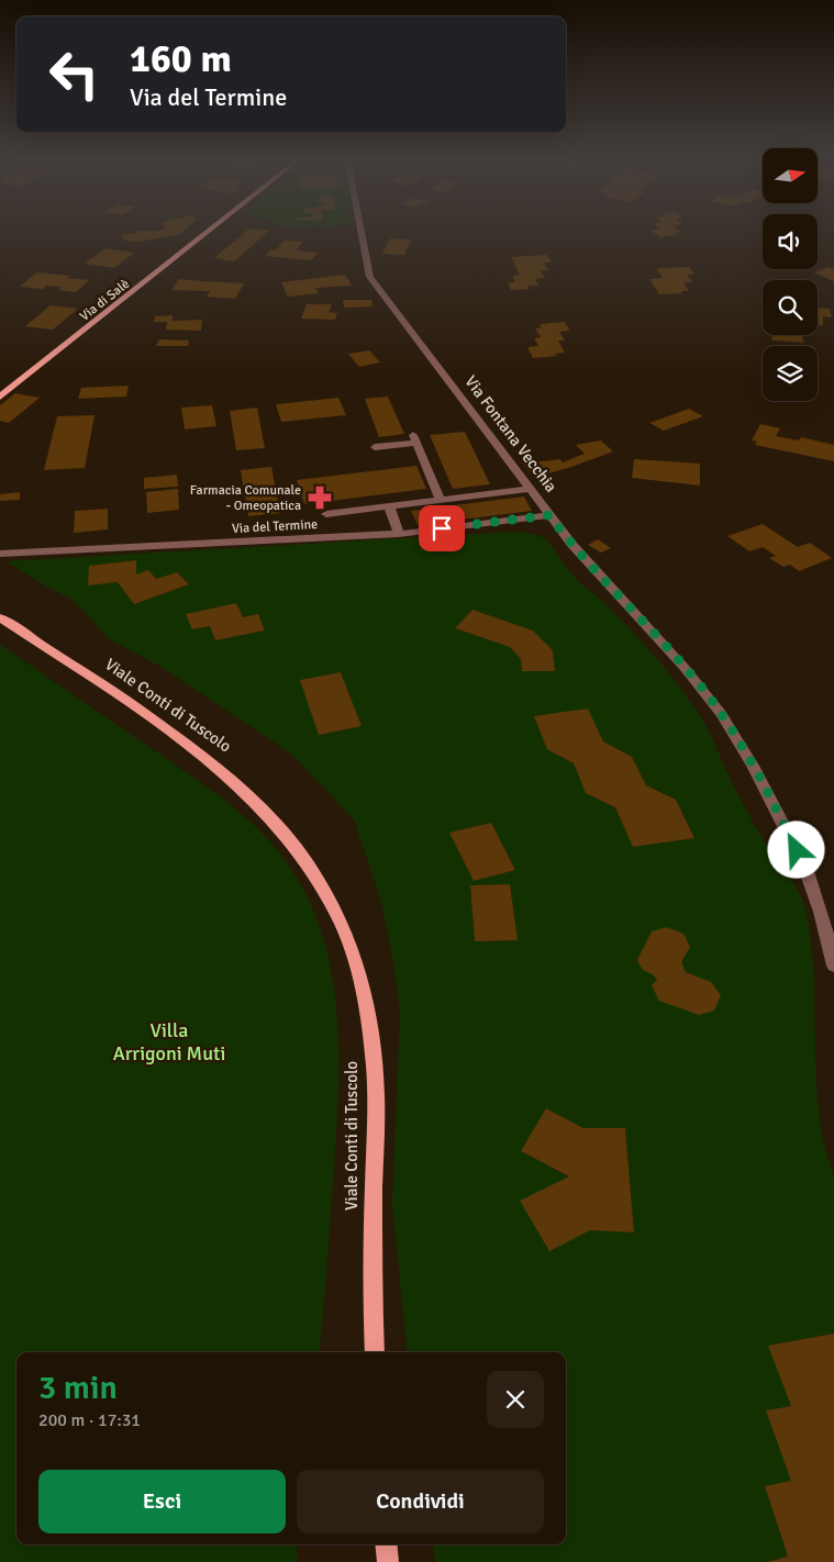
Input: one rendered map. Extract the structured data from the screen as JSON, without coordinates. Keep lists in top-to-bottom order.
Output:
{
  "streets": {
    "main road": ["Via di Salè", "Viale Conti di Tuscolo"],
    "street": ["Via Fontana Vecchia", "Via del Termine"]
  },
  "crossings": [
    ["Via Fontana Vecchia", "Via del Termine"]
  ],
  "parks": ["Villa Arrigoni Muti"],
  "places": {
    "pharmacy": ["Farmacia Comunale - Omeopatica"]
  },
  "north": "right",
  "page": {
    "turn": ["160 m", "Via del Termine"],
    "heading": ["3 min", "200 m · 17:31"],
    "buttons": ["Esci", "Condividi"]
  }
}
